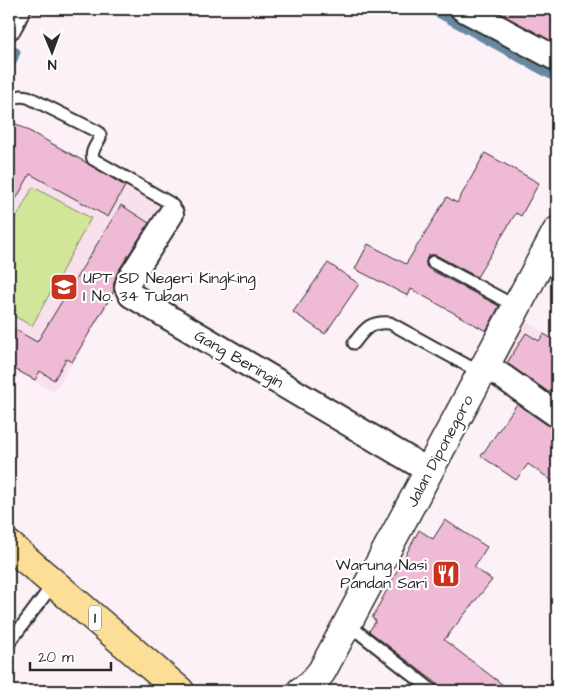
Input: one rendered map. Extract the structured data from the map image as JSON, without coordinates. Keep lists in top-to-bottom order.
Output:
{
  "streets": {
    "highway": ["1"],
    "main road": ["Jalan Diponegoro"],
    "street": ["Gang Beringin"]
  },
  "crossings": [
    ["Gang Beringin", "Jalan Diponegoro"]
  ],
  "places": {
    "school or university": ["UPT SD Negeri Kingking I No. 34 Tuban"],
    "restaurant": ["Warung Nasi Pandan Sari"]
  },
  "scale_bar": "20 m",
  "north": "bottom"
}
